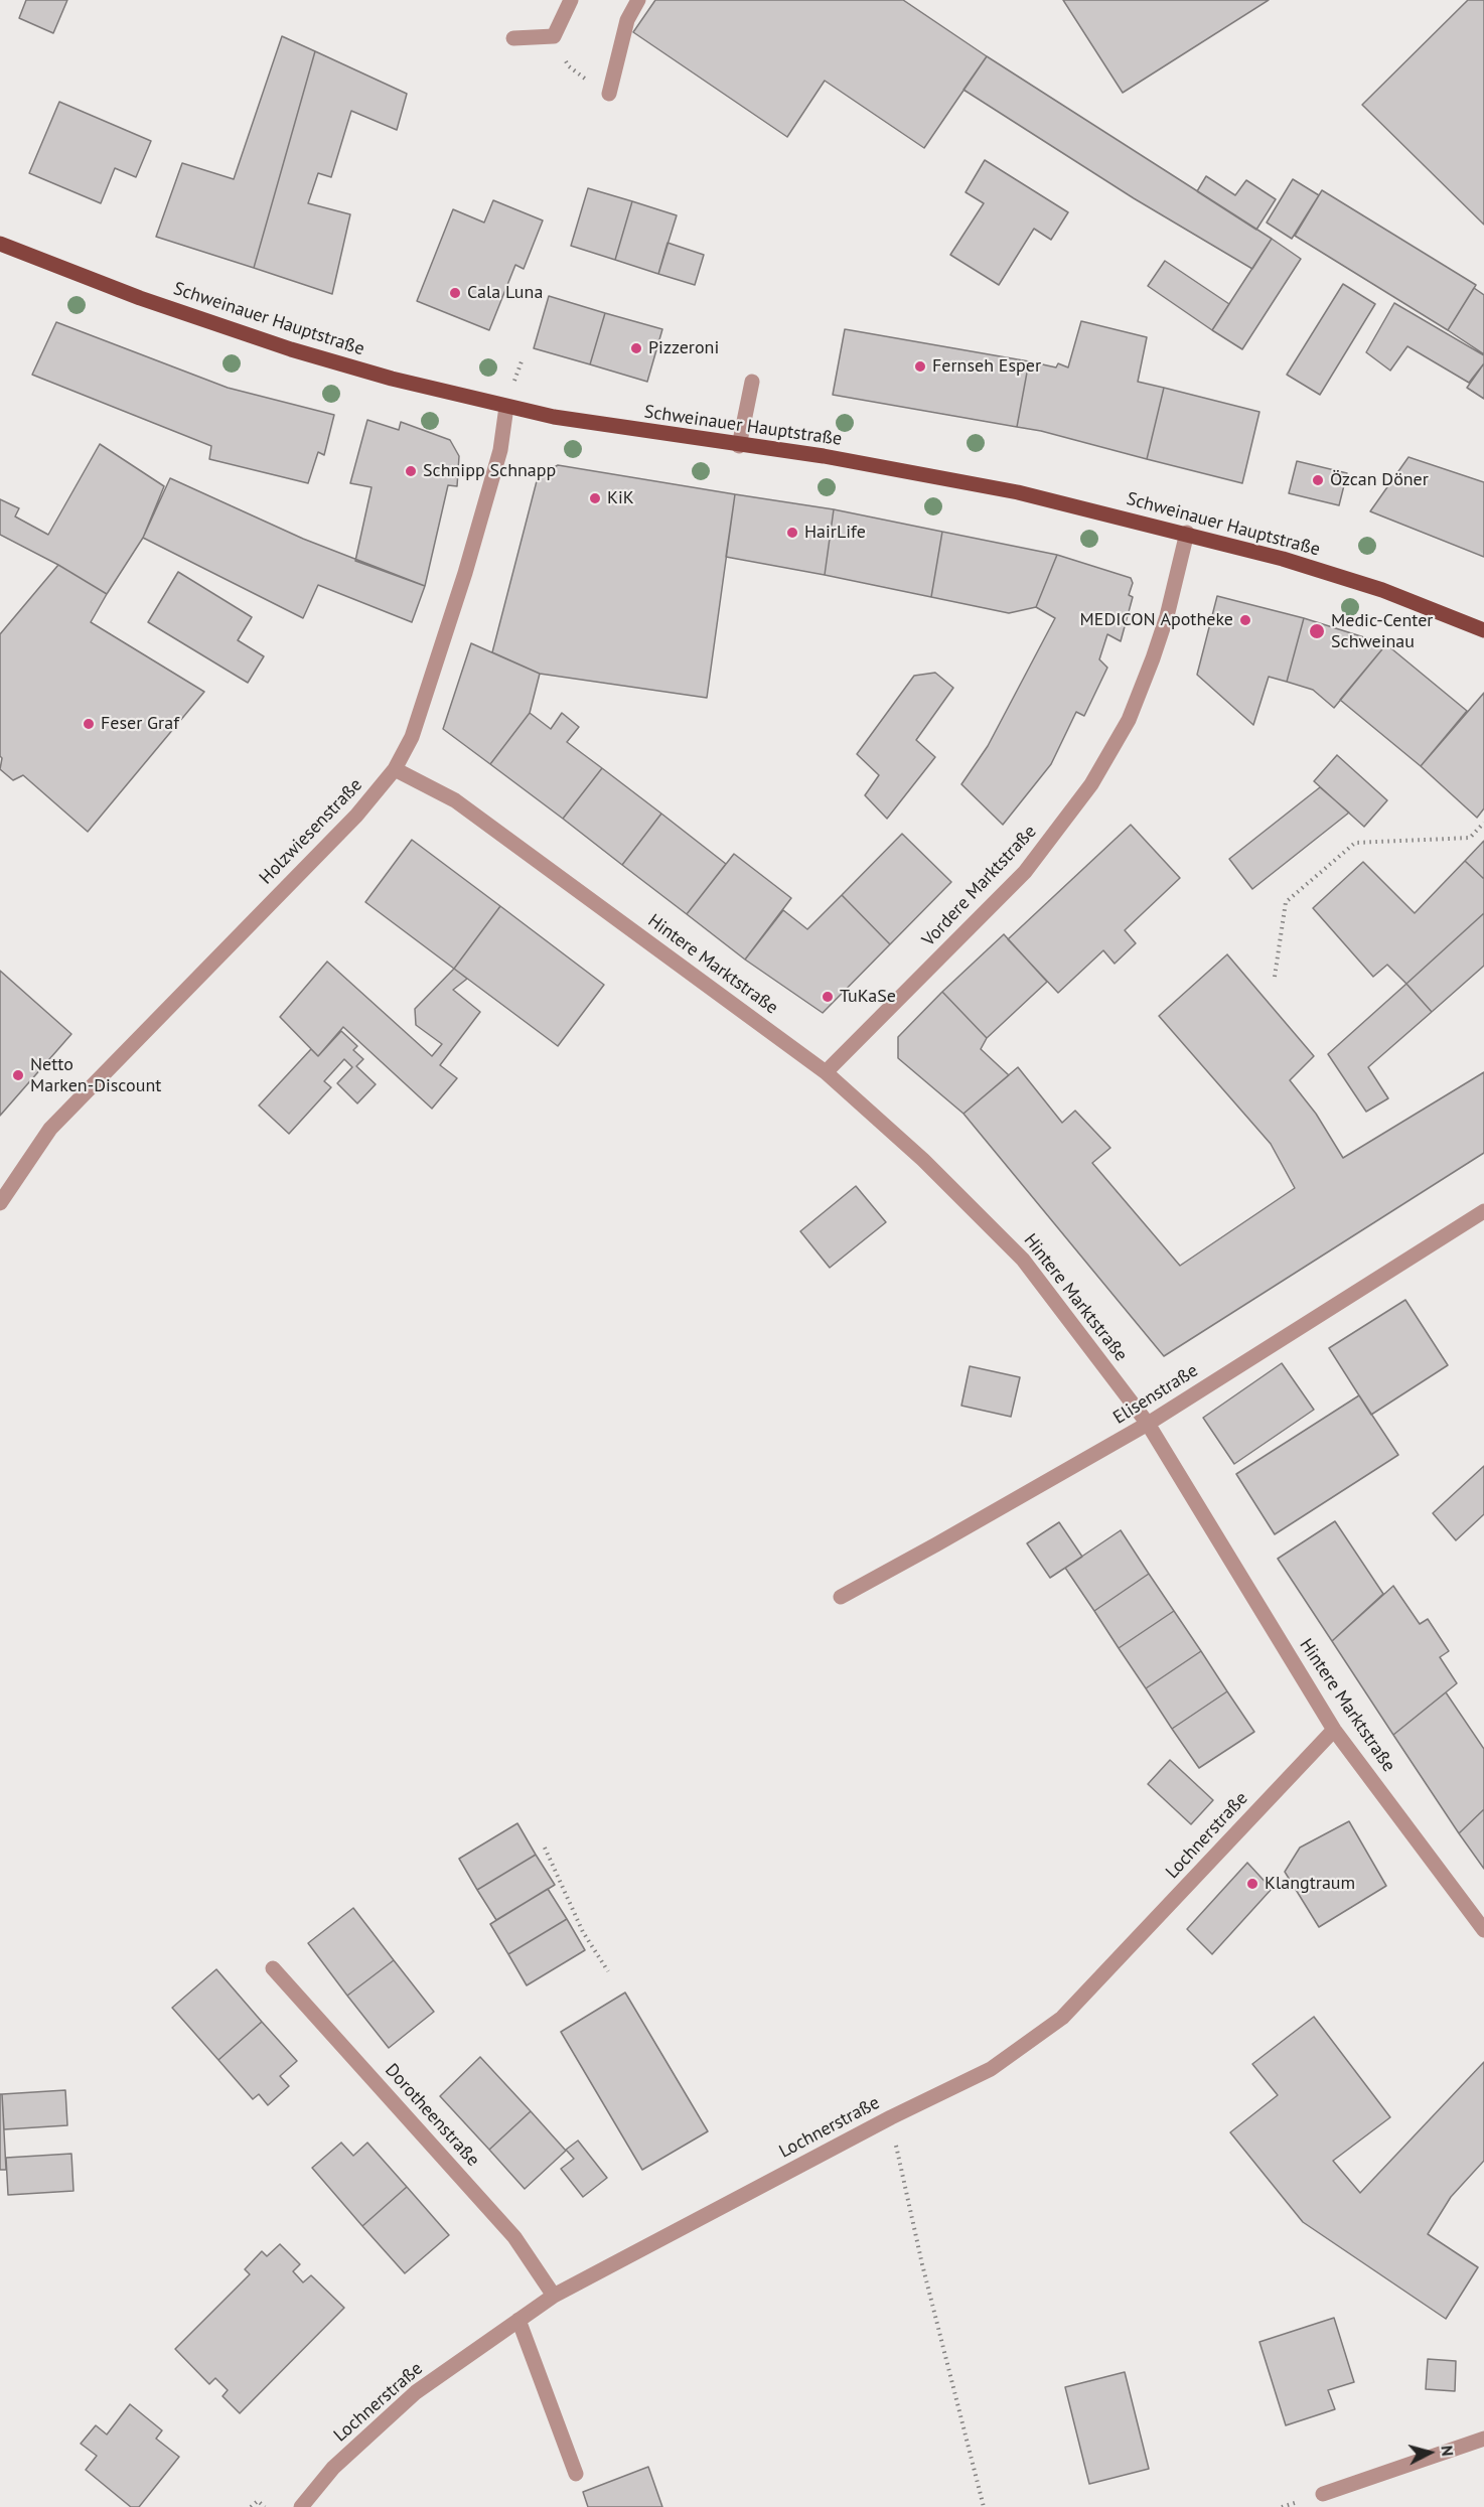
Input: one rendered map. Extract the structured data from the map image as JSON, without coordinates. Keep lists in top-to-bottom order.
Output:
{
  "streets": {
    "main road": ["Schweinauer Hauptstraße"],
    "street": [
      "Holzwiesenstraße",
      "Vordere Marktstraße",
      "Hintere Marktstraße",
      "Elisenstraße",
      "Lochnerstraße",
      "Dorotheenstraße"
    ]
  },
  "crossings": [
    ["Schweinauer Hauptstraße", "Holzwiesenstraße"],
    ["Schweinauer Hauptstraße", "Vordere Marktstraße"],
    ["Holzwiesenstraße", "Hintere Marktstraße"],
    ["Vordere Marktstraße", "Hintere Marktstraße"],
    ["Hintere Marktstraße", "Elisenstraße"],
    ["Hintere Marktstraße", "Lochnerstraße"],
    ["Lochnerstraße", "Dorotheenstraße"]
  ],
  "places": [
    "Cala Luna",
    "Pizzeroni",
    "Fernseh Esper",
    "Schnipp Schnapp",
    "Özcan Döner",
    "KiK",
    "HairLife",
    "MEDICON Apotheke",
    "Medic-Center Schweinau",
    "Feser Graf",
    "TuKaSe",
    "Netto Marken-Discount",
    "Klangtraum"
  ],
  "north": "right"
}
